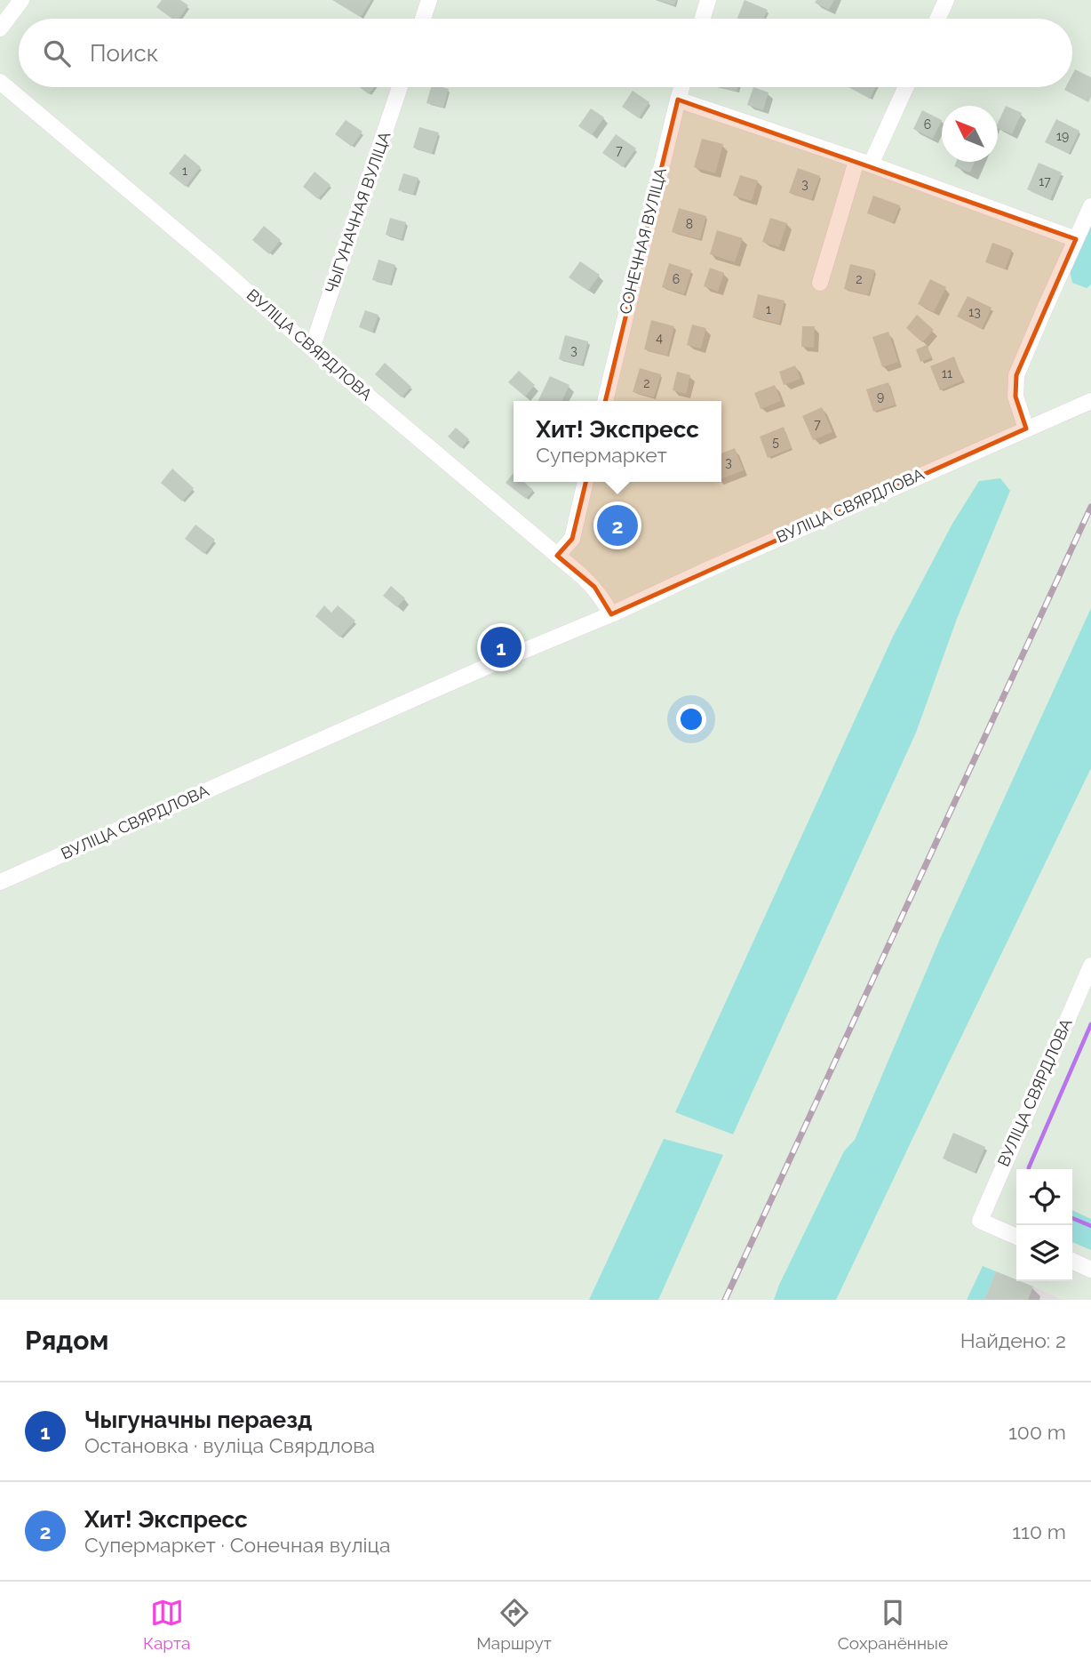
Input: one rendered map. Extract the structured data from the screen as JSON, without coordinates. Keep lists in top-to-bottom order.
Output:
{
  "streets": {
    "street": ["ЧЫГУНАЧНАЯ ВУЛІЦА", "СОНЕЧНАЯ ВУЛІЦА", "ВУЛІЦА СВЯРДЛОВА"]
  },
  "crossings": [
    ["ЧЫГУНАЧНАЯ ВУЛІЦА", "ВУЛІЦА СВЯРДЛОВА"]
  ],
  "house_numbers": [
    "6",
    "19",
    "7",
    "1",
    "17",
    "3",
    "8",
    "6",
    "2",
    "1",
    "13",
    "4",
    "3",
    "11",
    "2",
    "9",
    "7",
    "5",
    "3"
  ],
  "north": "top left",
  "page": {
    "search": "Поиск",
    "popup": ["Хит! Экспресс", "Супермаркет"],
    "pins": ["2", "1"],
    "heading": ["Рядом", "Найдено: 2"],
    "list": [
      {
        "mark": "1",
        "name": "Чыгуначны пераезд",
        "note": "Остановка · вуліца Свярдлова",
        "value": "100 m"
      },
      {
        "mark": "2",
        "name": "Хит! Экспресс",
        "note": "Супермаркет · Сонечная вуліца",
        "value": "110 m"
      }
    ],
    "nav": ["Карта", "Маршрут", "Сохранённые"]
  }
}
